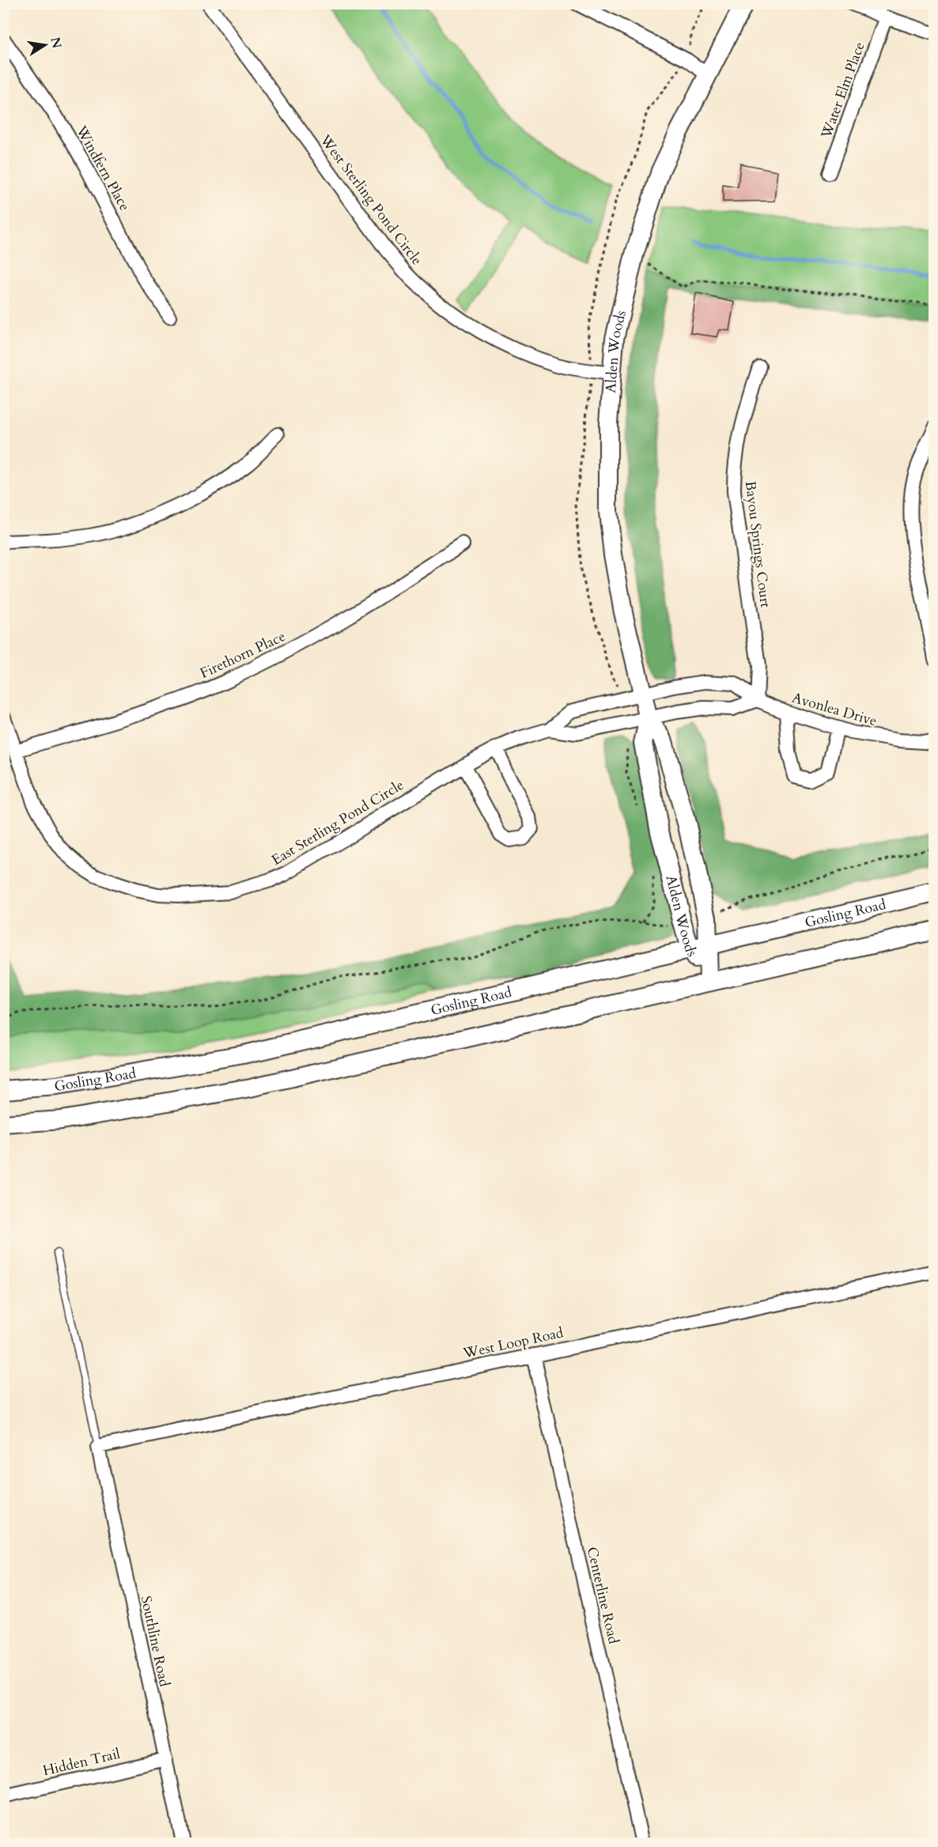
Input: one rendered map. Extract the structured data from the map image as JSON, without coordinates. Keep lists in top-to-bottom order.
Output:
{
  "streets": {
    "main road": ["Alden Woods", "Gosling Road"],
    "street": [
      "Water Elm Place",
      "Windfern Place",
      "West Sterling Pond Circle",
      "Bayou Springs Court",
      "Firethorn Place",
      "Avonlea Drive",
      "East Sterling Pond Circle",
      "West Loop Road",
      "Centerline Road",
      "Southline Road",
      "Hidden Trail"
    ]
  },
  "crossings": [
    ["West Sterling Pond Circle", "Alden Woods"],
    ["Alden Woods", "Avonlea Drive"],
    ["Alden Woods", "East Sterling Pond Circle"],
    ["Alden Woods", "Gosling Road"],
    ["Bayou Springs Court", "Avonlea Drive"],
    ["Firethorn Place", "East Sterling Pond Circle"],
    ["Avonlea Drive", "East Sterling Pond Circle"],
    ["West Loop Road", "Centerline Road"],
    ["West Loop Road", "Southline Road"],
    ["Southline Road", "Hidden Trail"]
  ],
  "north": "right"
}
